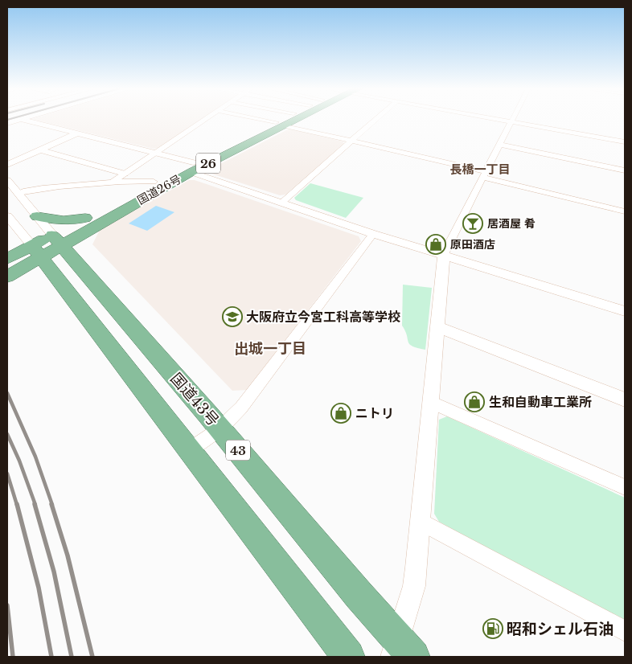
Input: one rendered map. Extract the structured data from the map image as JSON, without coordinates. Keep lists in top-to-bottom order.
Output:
{
  "streets": {
    "highway": [
      "26",
      "国道26号",
      "国道43号",
      "43"
    ]
  },
  "crossings": [
    ["国道26号", "国道43号"]
  ],
  "districts": ["長橋一丁目", "出城一丁目"],
  "places": {
    "bar": ["居酒屋 肴"],
    "shop": ["原田酒店", "生和自動車工業所", "ニトリ"],
    "school or university": ["大阪府立今宮工科高等学校"],
    "fuel station": ["昭和シェル石油"]
  }
}
